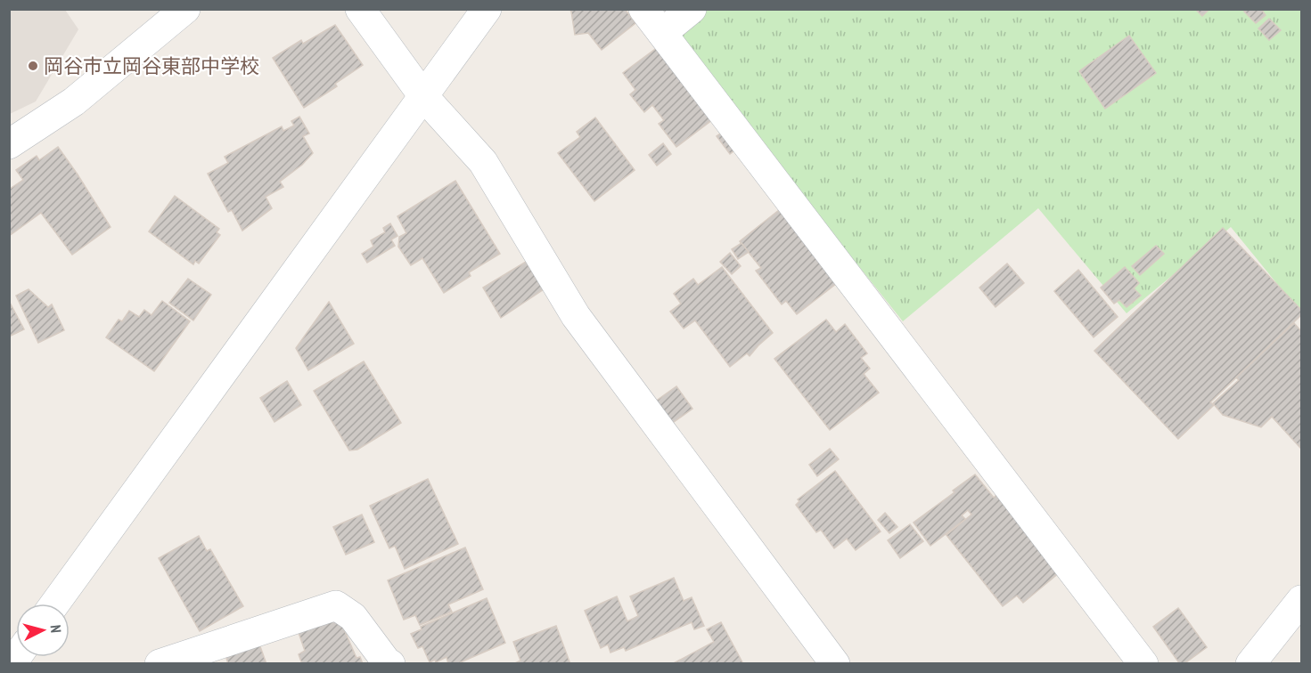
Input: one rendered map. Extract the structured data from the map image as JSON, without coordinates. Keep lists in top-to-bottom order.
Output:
{
  "places": ["岡谷市立岡谷東部中学校"],
  "north": "right"
}
